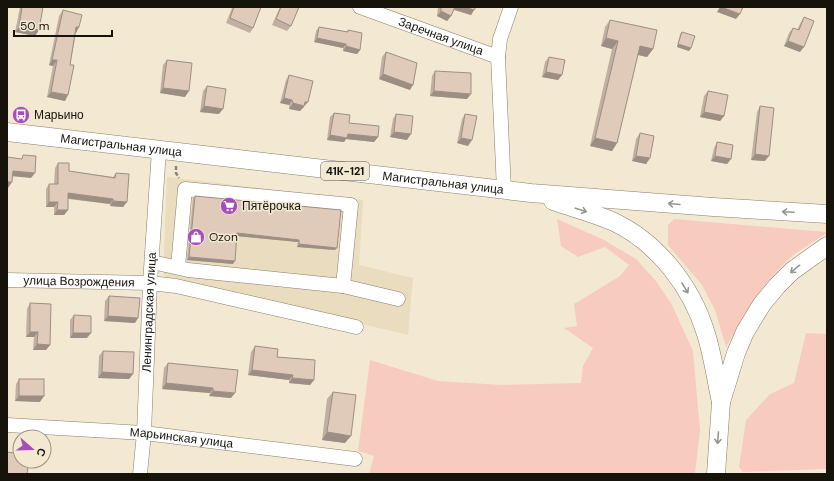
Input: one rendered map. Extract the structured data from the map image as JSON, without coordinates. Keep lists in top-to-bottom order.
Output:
{
  "streets": {
    "main road": ["Магистральная улица", "41К-121"],
    "street": [
      "Заречная улица",
      "улица Возрождения",
      "Ленинградская улица",
      "Марьинская улица"
    ]
  },
  "crossings": [
    ["Магистральная улица", "Ленинградская улица"],
    ["улица Возрождения", "Ленинградская улица"],
    ["Ленинградская улица", "Марьинская улица"]
  ],
  "one_way": ["Магистральная улица"],
  "places": {
    "bus stop": ["Марьино"],
    "supermarket": ["Пятёрочка"],
    "shop": ["Ozon"]
  },
  "scale_bar": "50 m",
  "north": "right"
}
